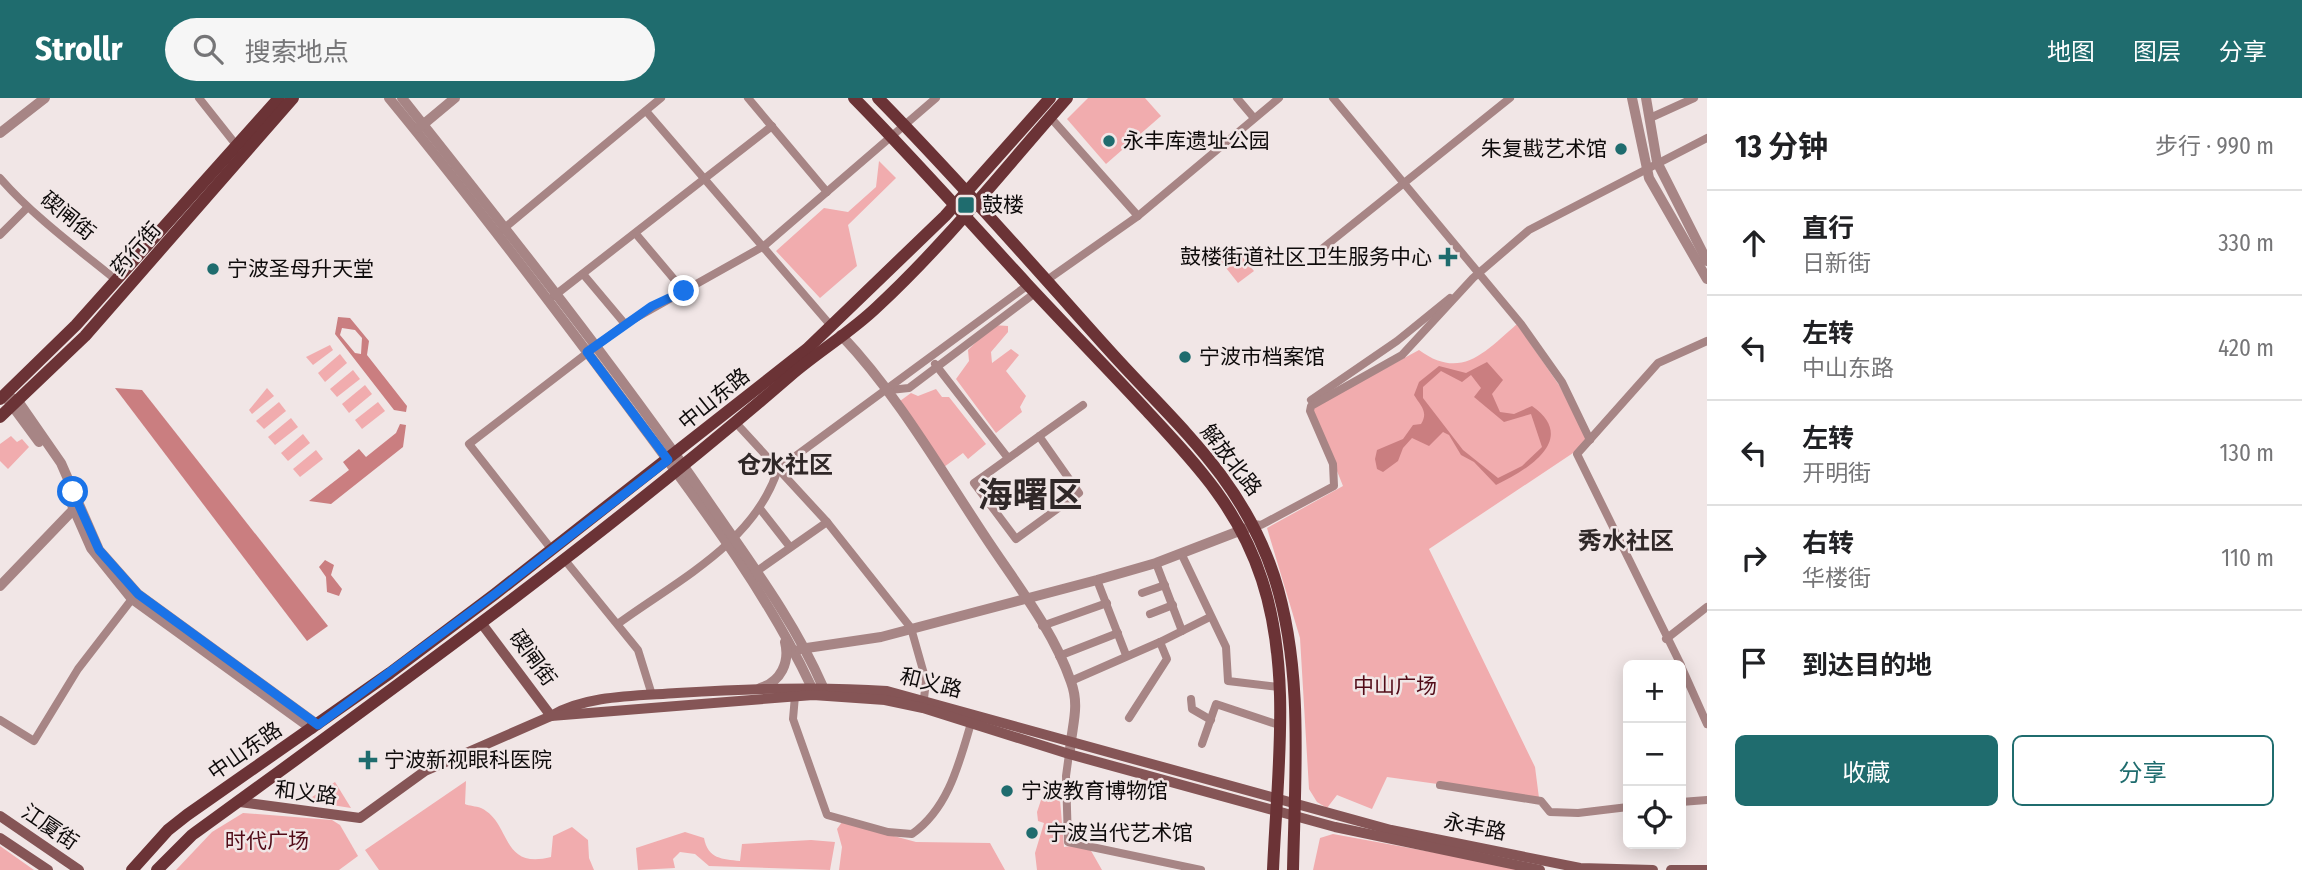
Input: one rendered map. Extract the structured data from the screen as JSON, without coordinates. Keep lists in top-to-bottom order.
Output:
{
  "streets": {
    "main road": [
      "碶闸街",
      "药行街",
      "中山东路",
      "解放北路",
      "和义路",
      "江厦街",
      "永丰路"
    ]
  },
  "crossings": [
    ["碶闸街", "药行街"],
    ["碶闸街", "中山东路"],
    ["碶闸街", "和义路"],
    ["中山东路", "解放北路"],
    ["中山东路", "和义路"],
    ["解放北路", "和义路"],
    ["解放北路", "永丰路"],
    ["和义路", "永丰路"]
  ],
  "districts": ["仓水社区", "海曙区", "秀水社区"],
  "parks": ["中山广场", "时代广场"],
  "places": {
    "other": [
      "永丰库遗址公园",
      "朱复戡艺术馆",
      "宁波圣母升天堂",
      "宁波市档案馆",
      "宁波教育博物馆",
      "宁波当代艺术馆"
    ],
    "transit": ["鼓楼"],
    "health": ["鼓楼街道社区卫生服务中心", "宁波新视眼科医院"]
  },
  "page": {
    "header": "Strollr",
    "search": "搜索地点",
    "nav": ["地图", "图层", "分享"],
    "heading": ["13 分钟", "步行 · 990 m"],
    "list": [
      ["直行", "日新街", "330 m"],
      ["左转", "中山东路", "420 m"],
      ["左转", "开明街", "130 m"],
      ["右转", "华楼街", "110 m"],
      "到达目的地"
    ],
    "map_buttons": ["+", "−"],
    "buttons": ["收藏", "分享"]
  }
}
